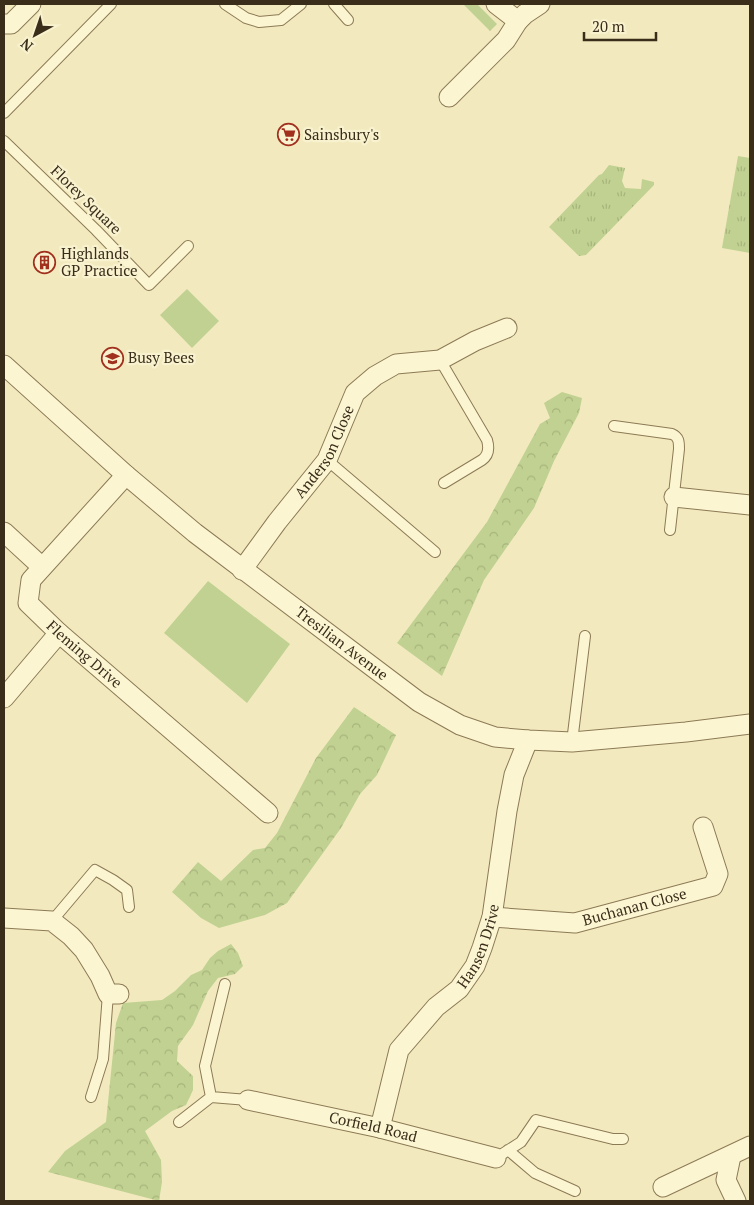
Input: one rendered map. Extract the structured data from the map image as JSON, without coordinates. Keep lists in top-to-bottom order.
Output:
{
  "streets": {
    "street": [
      "Anderson Close",
      "Tresilian Avenue",
      "Fleming Drive",
      "Buchanan Close",
      "Hansen Drive",
      "Corfield Road"
    ],
    "lane": ["Florey Square"]
  },
  "crossings": [
    ["Anderson Close", "Tresilian Avenue"],
    ["Tresilian Avenue", "Fleming Drive"],
    ["Tresilian Avenue", "Hansen Drive"],
    ["Buchanan Close", "Hansen Drive"],
    ["Hansen Drive", "Corfield Road"]
  ],
  "places": {
    "supermarket": ["Sainsbury's"],
    "building": ["Highlands GP Practice"],
    "school or university": ["Busy Bees"]
  },
  "scale_bar": "20 m",
  "north": "bottom left"
}
